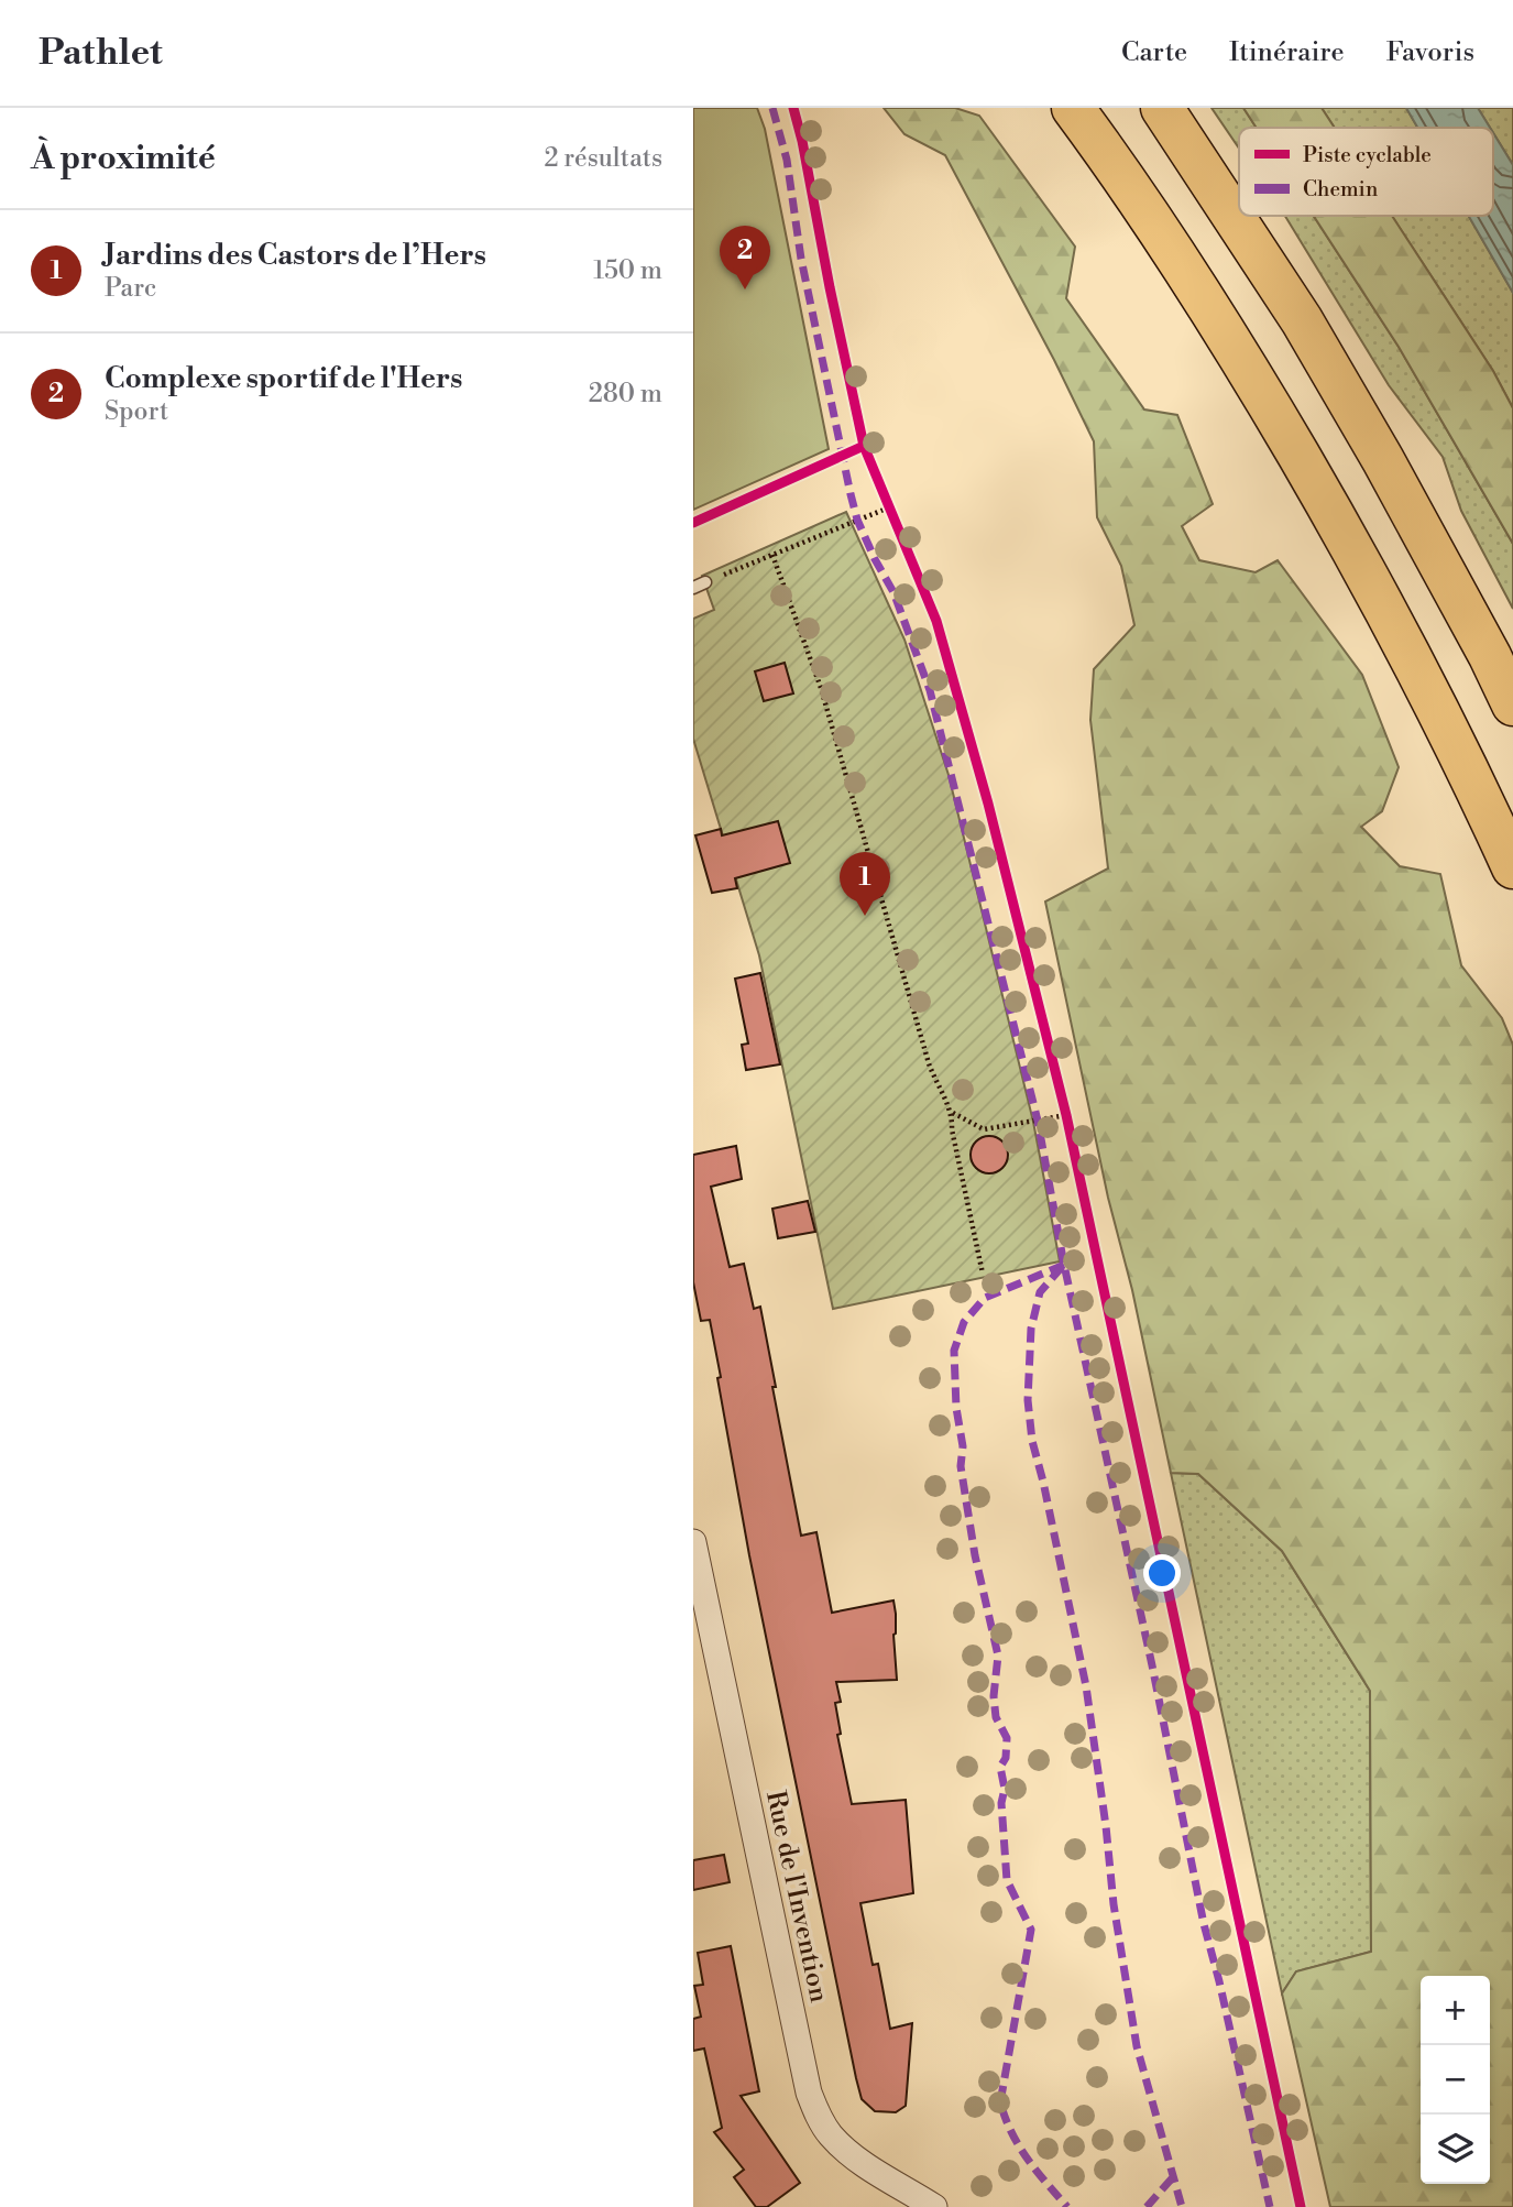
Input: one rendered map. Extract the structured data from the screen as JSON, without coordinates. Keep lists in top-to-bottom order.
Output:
{
  "streets": {
    "street": ["Rue de l'Invention"]
  },
  "legend": ["Piste cyclable", "Chemin"],
  "page": {
    "header": "Pathlet",
    "nav": ["Carte", "Itinéraire", "Favoris"],
    "heading": ["À proximité", "2 résultats"],
    "list": [
      {
        "mark": "1",
        "name": "Jardins des Castors de l’Hers",
        "note": "Parc",
        "value": "150 m"
      },
      {
        "mark": "2",
        "name": "Complexe sportif de l'Hers",
        "note": "Sport",
        "value": "280 m"
      }
    ],
    "pins": ["2", "1"],
    "map_buttons": ["+", "−"]
  }
}
